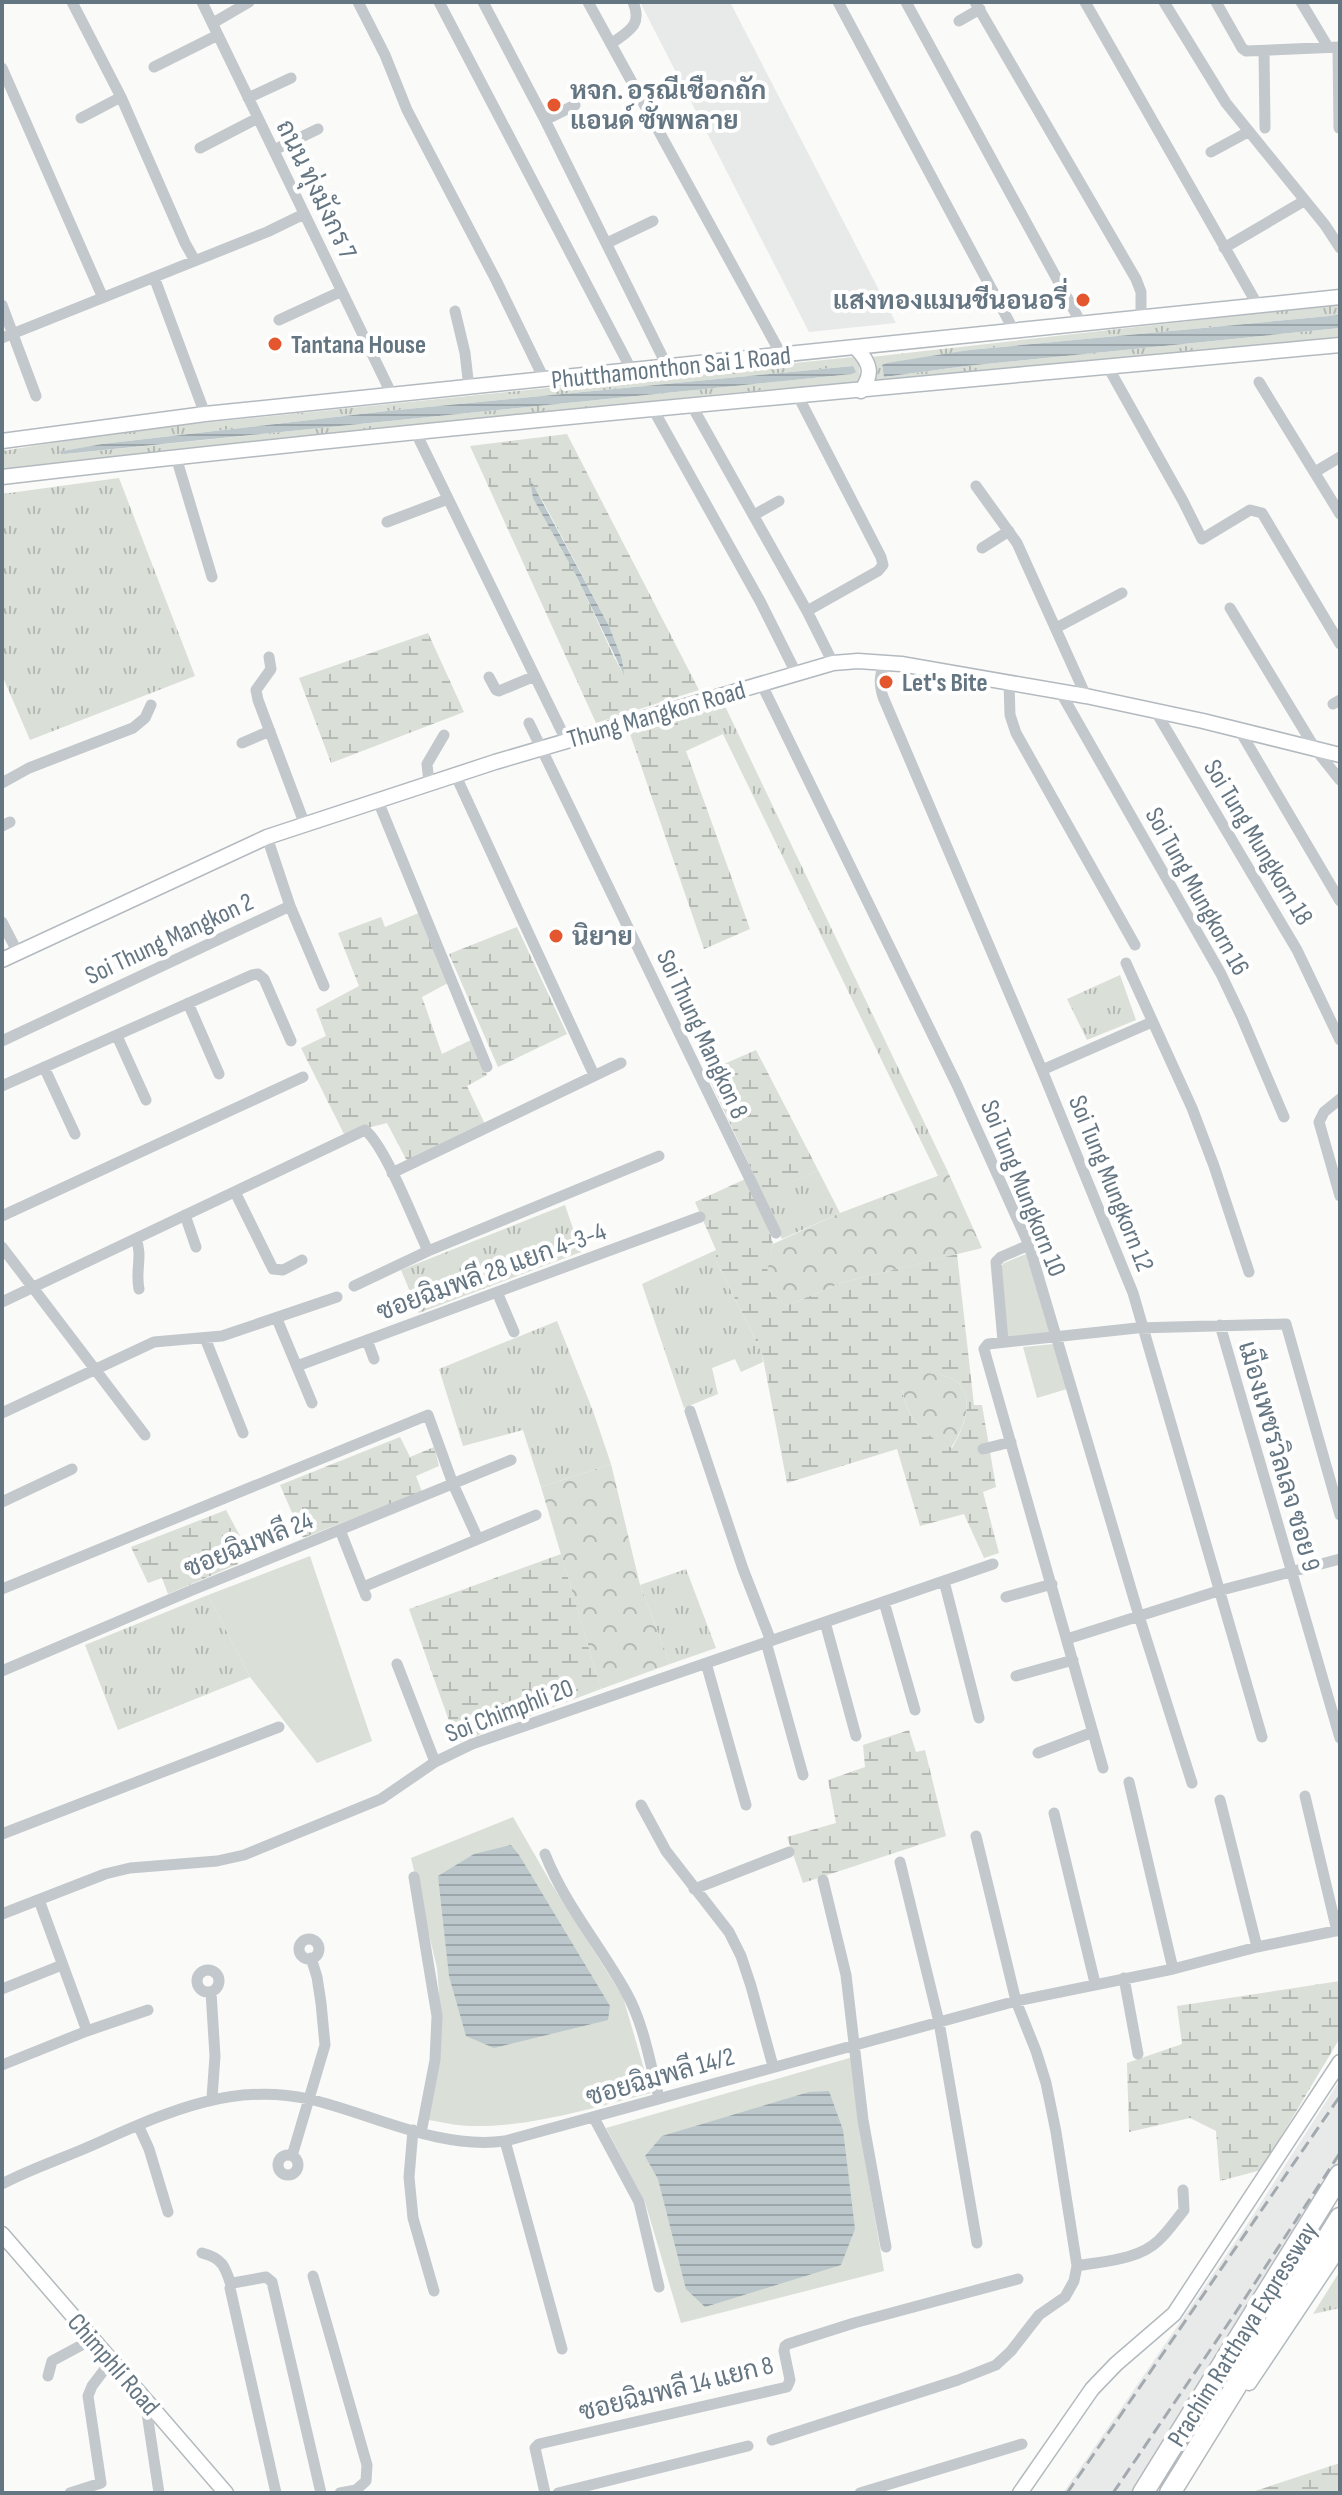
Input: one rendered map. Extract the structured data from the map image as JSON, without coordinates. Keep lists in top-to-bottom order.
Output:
{
  "streets": {
    "highway": ["Prachim Ratthaya Expressway"],
    "main road": ["Phutthamonthon Sai 1 Road", "Thung Mangkon Road", "Chimphli Road"],
    "street": [
      "ถนน ทุ่งมังกร 7",
      "Soi Tung Mungkorn 18",
      "Soi Tung Mungkorn 16",
      "Soi Thung Mangkon 2",
      "Soi Thung Mangkon 8",
      "Soi Tung Mungkorn 12",
      "Soi Tung Mungkorn 10",
      "ซอยฉิมพลี 28 แยก 4-3-4",
      "เมืองเพชรวิลเลจ ซอย 9",
      "ซอยฉิมพลี 24",
      "Soi Chimphli 20",
      "ซอยฉิมพลี 14/2",
      "ซอยฉิมพลี 14 แยก 8"
    ]
  },
  "crossings": [
    ["ถนน ทุ่งมังกร 7", "Phutthamonthon Sai 1 Road"],
    ["Thung Mangkon Road", "Soi Tung Mungkorn 18"],
    ["Thung Mangkon Road", "Soi Tung Mungkorn 16"],
    ["Thung Mangkon Road", "Soi Thung Mangkon 2"],
    ["Thung Mangkon Road", "Soi Thung Mangkon 8"],
    ["Thung Mangkon Road", "Soi Tung Mungkorn 12"],
    ["Thung Mangkon Road", "Soi Tung Mungkorn 10"]
  ],
  "places": [
    "หจก. อรุณีเชือกถัก แอนด์ ซัพพลาย",
    "แสงทองแมนชีนอนอรี่",
    "Tantana House",
    "Let's Bite",
    "นิยาย"
  ]
}
